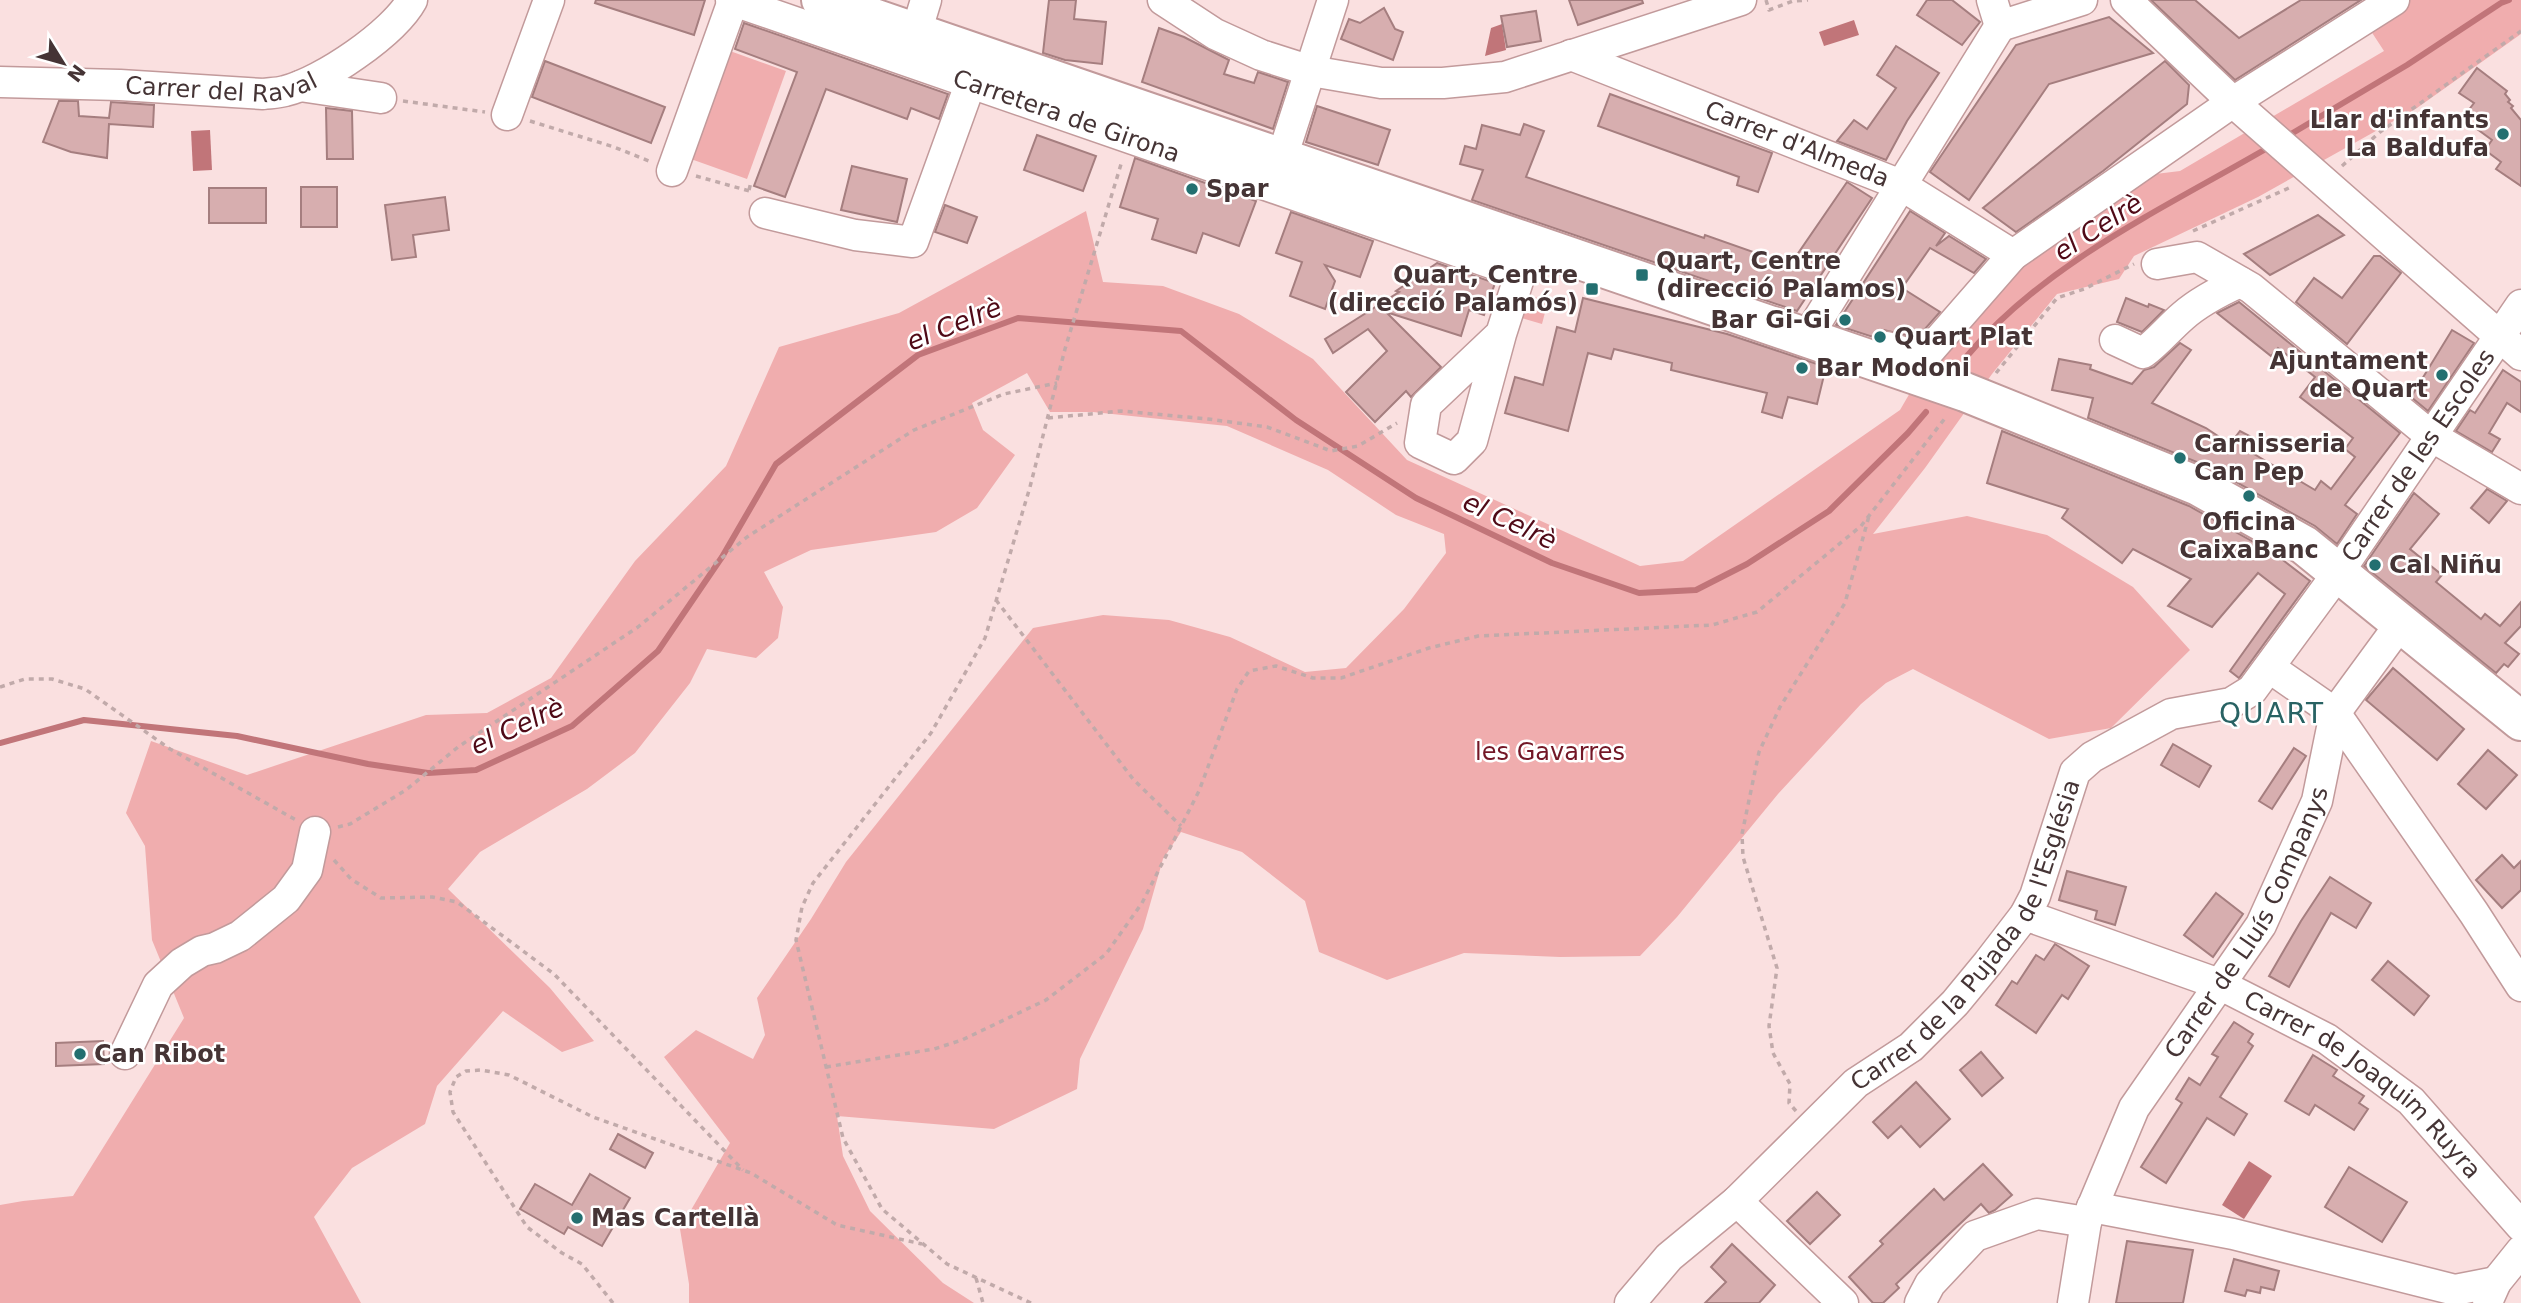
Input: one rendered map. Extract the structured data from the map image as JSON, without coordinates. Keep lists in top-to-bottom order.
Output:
{
  "streets": {
    "street": [
      "Carrer del Raval",
      "Carretera de Girona",
      "Carrer d'Almeda",
      "Carrer de les Escoles",
      "Carrer de Lluís Companys",
      "Carrer de la Pujada de l'Església",
      "Carrer de Joaquim Ruyra"
    ]
  },
  "crossings": [
    ["Carrer de les Escoles", "Carrer de la Pujada de l'Església"],
    ["Carrer de Lluís Companys", "Carrer de Joaquim Ruyra"],
    ["Carrer de la Pujada de l'Església", "Carrer de Joaquim Ruyra"]
  ],
  "districts": ["QUART"],
  "water": ["el Celrè"],
  "parks": ["les Gavarres"],
  "places": {
    "other": [
      "Llar d'infants La Baldufa",
      "Spar",
      "Bar Gi-Gi",
      "Quart Plat",
      "Bar Modoni",
      "Ajuntament de Quart",
      "Carnisseria Can Pep",
      "Oficina CaixaBanc",
      "Cal Niñu",
      "Can Ribot",
      "Mas Cartellà"
    ],
    "transit": ["Quart, Centre (direcció Palamos)", "Quart, Centre (direcció Palamós)"]
  },
  "north": "bottom right"
}
